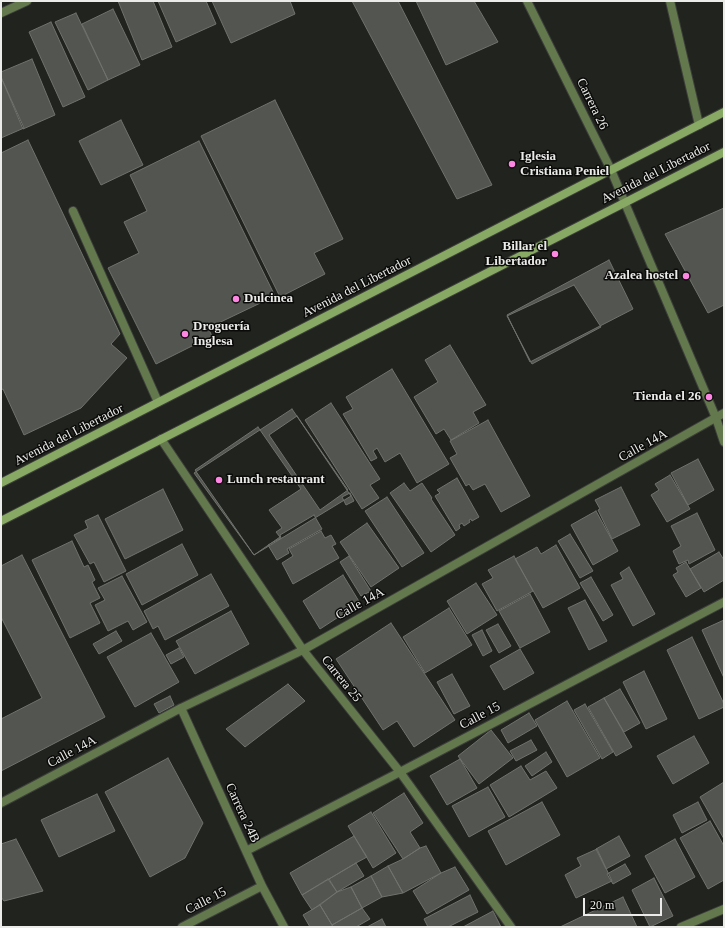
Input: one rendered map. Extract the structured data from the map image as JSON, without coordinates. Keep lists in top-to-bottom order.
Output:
{
  "streets": {
    "main road": ["Avenida del Libertador"],
    "street": [
      "Carrera 26",
      "Calle 14A",
      "Carrera 25",
      "Calle 15",
      "Carrera 24B"
    ]
  },
  "crossings": [
    ["Carrera 26", "Avenida del Libertador"],
    ["Carrera 26", "Calle 14A"],
    ["Avenida del Libertador", "Carrera 25"],
    ["Calle 14A", "Carrera 25"],
    ["Calle 14A", "Carrera 24B"],
    ["Carrera 25", "Calle 15"],
    ["Calle 15", "Carrera 24B"]
  ],
  "places": [
    "Iglesia Cristiana Peniel",
    "Billar el Libertador",
    "Azalea hostel",
    "Dulcinea",
    "Droguería Inglesa",
    "Tienda el 26",
    "Lunch restaurant"
  ],
  "scale_bar": "20 m"
}
